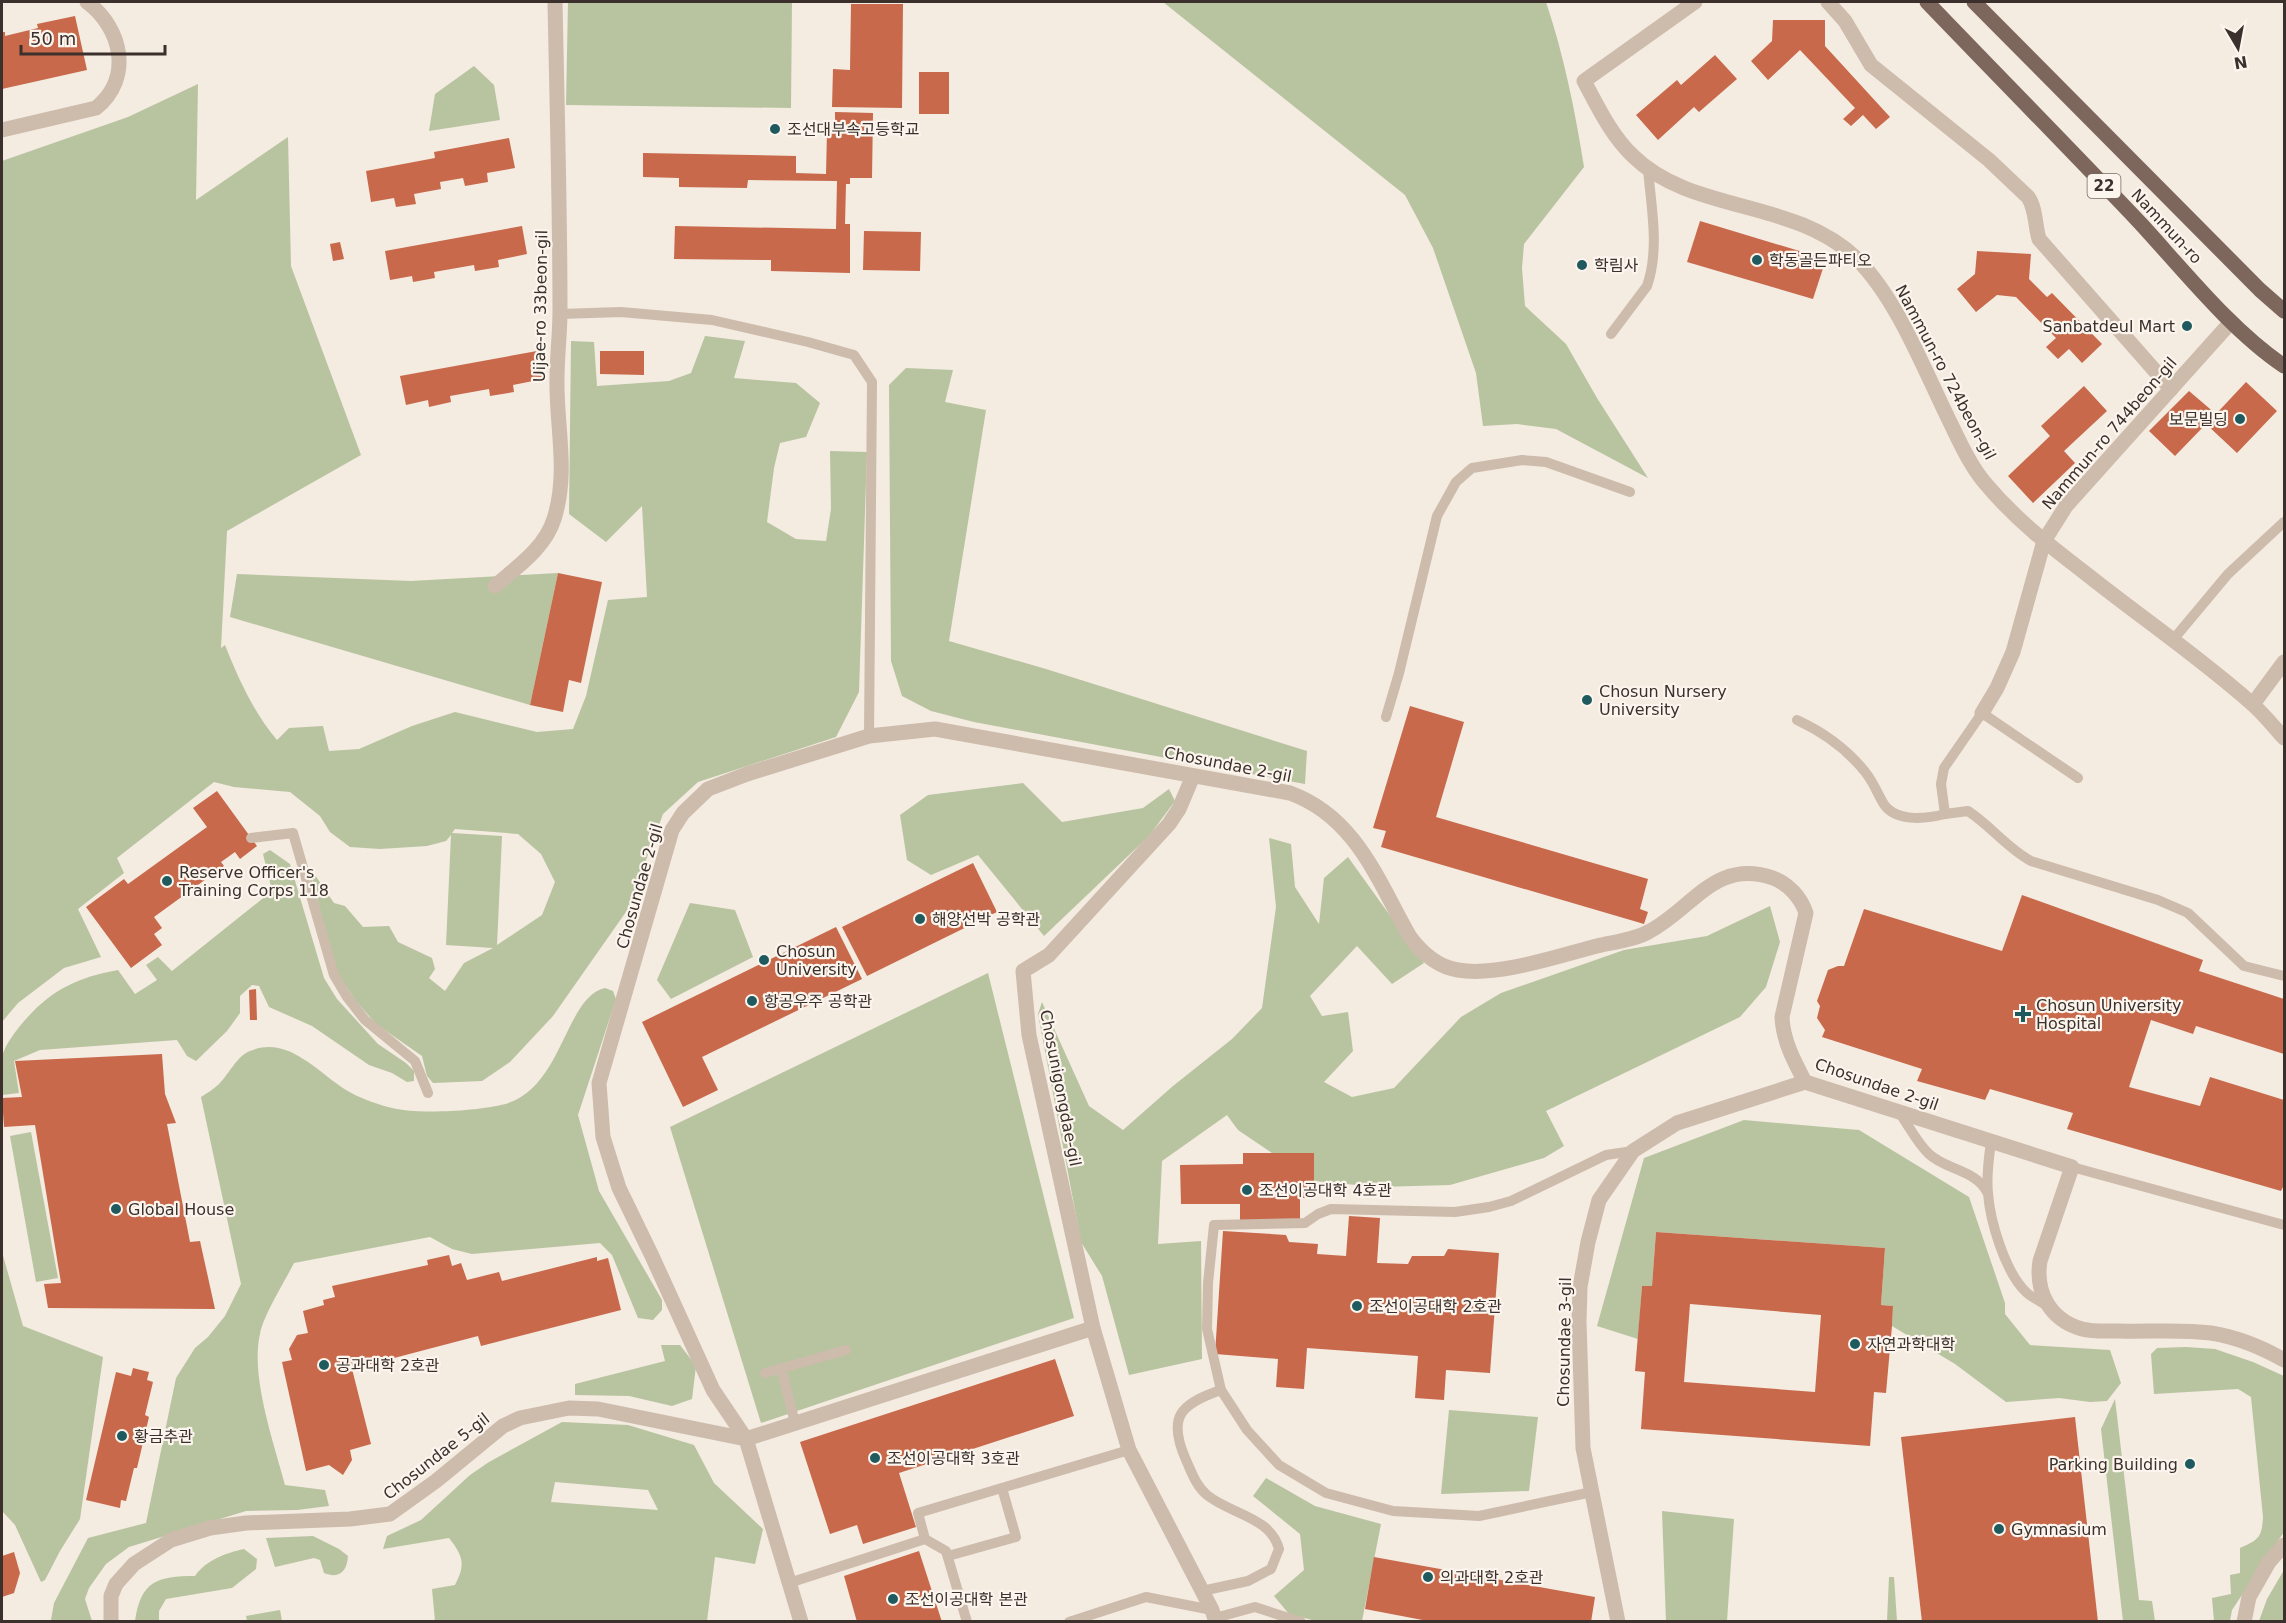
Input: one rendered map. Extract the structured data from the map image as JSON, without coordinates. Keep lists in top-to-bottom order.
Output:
{
  "streets": {
    "main road": ["22", "Nammun-ro"],
    "street": [
      "Uijae-ro 33beon-gil",
      "Nammun-ro 724beon-gil",
      "Nammun-ro 744beon-gil",
      "Chosundae 2-gil",
      "Chosunigongdae-gil",
      "Chosundae 3-gil",
      "Chosundae 5-gil"
    ]
  },
  "crossings": [
    ["Nammun-ro", "Nammun-ro 744beon-gil"],
    ["Nammun-ro 724beon-gil", "Nammun-ro 744beon-gil"],
    ["Chosundae 2-gil", "Chosunigongdae-gil"],
    ["Chosundae 2-gil", "Chosundae 3-gil"],
    ["Chosundae 2-gil", "Chosundae 5-gil"]
  ],
  "places": {
    "other": [
      "조선대부속고등학교",
      "학동골든파티오",
      "학림사",
      "Sanbatdeul Mart",
      "보문빌딩",
      "Chosun Nursery University",
      "Reserve Officer's Training Corps 118",
      "해양선박 공학관",
      "Chosun University",
      "항공우주 공학관",
      "조선이공대학 4호관",
      "Global House",
      "조선이공대학 2호관",
      "자연과학대학",
      "공과대학 2호관",
      "황금추관",
      "조선이공대학 3호관",
      "Parking Building",
      "Gymnasium",
      "의과대학 2호관",
      "조선이공대학 본관"
    ],
    "health": ["Chosun University Hospital"]
  },
  "scale_bar": "50 m",
  "north": "bottom"
}
